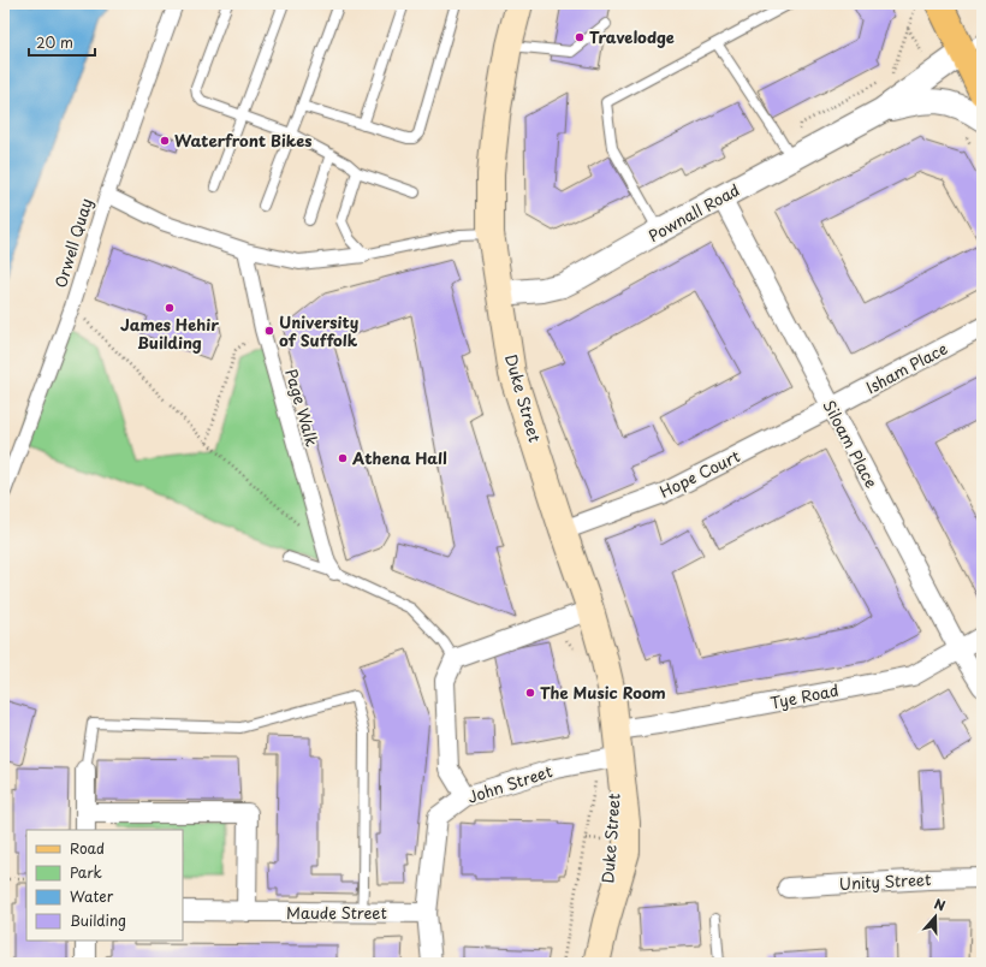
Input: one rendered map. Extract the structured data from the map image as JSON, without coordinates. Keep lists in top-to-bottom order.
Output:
{
  "streets": {
    "main road": ["Duke Street"],
    "street": [
      "Pownall Road",
      "Orwell Quay",
      "Isham Place",
      "Page Walk",
      "Siloam Place",
      "Hope Court",
      "Tye Road",
      "John Street",
      "Unity Street",
      "Maude Street"
    ]
  },
  "crossings": [
    ["Pownall Road", "Duke Street"],
    ["Pownall Road", "Siloam Place"],
    ["Isham Place", "Siloam Place"],
    ["Isham Place", "Hope Court"],
    ["Duke Street", "Hope Court"],
    ["Duke Street", "Tye Road"],
    ["Duke Street", "John Street"],
    ["Siloam Place", "Hope Court"],
    ["Siloam Place", "Tye Road"],
    ["John Street", "Maude Street"]
  ],
  "places": [
    "Travelodge",
    "Waterfront Bikes",
    "James Hehir Building",
    "University of Suffolk",
    "Athena Hall",
    "The Music Room"
  ],
  "legend": [
    "Road",
    "Park",
    "Water",
    "Building"
  ],
  "scale_bar": "20 m",
  "north": "top"
}
